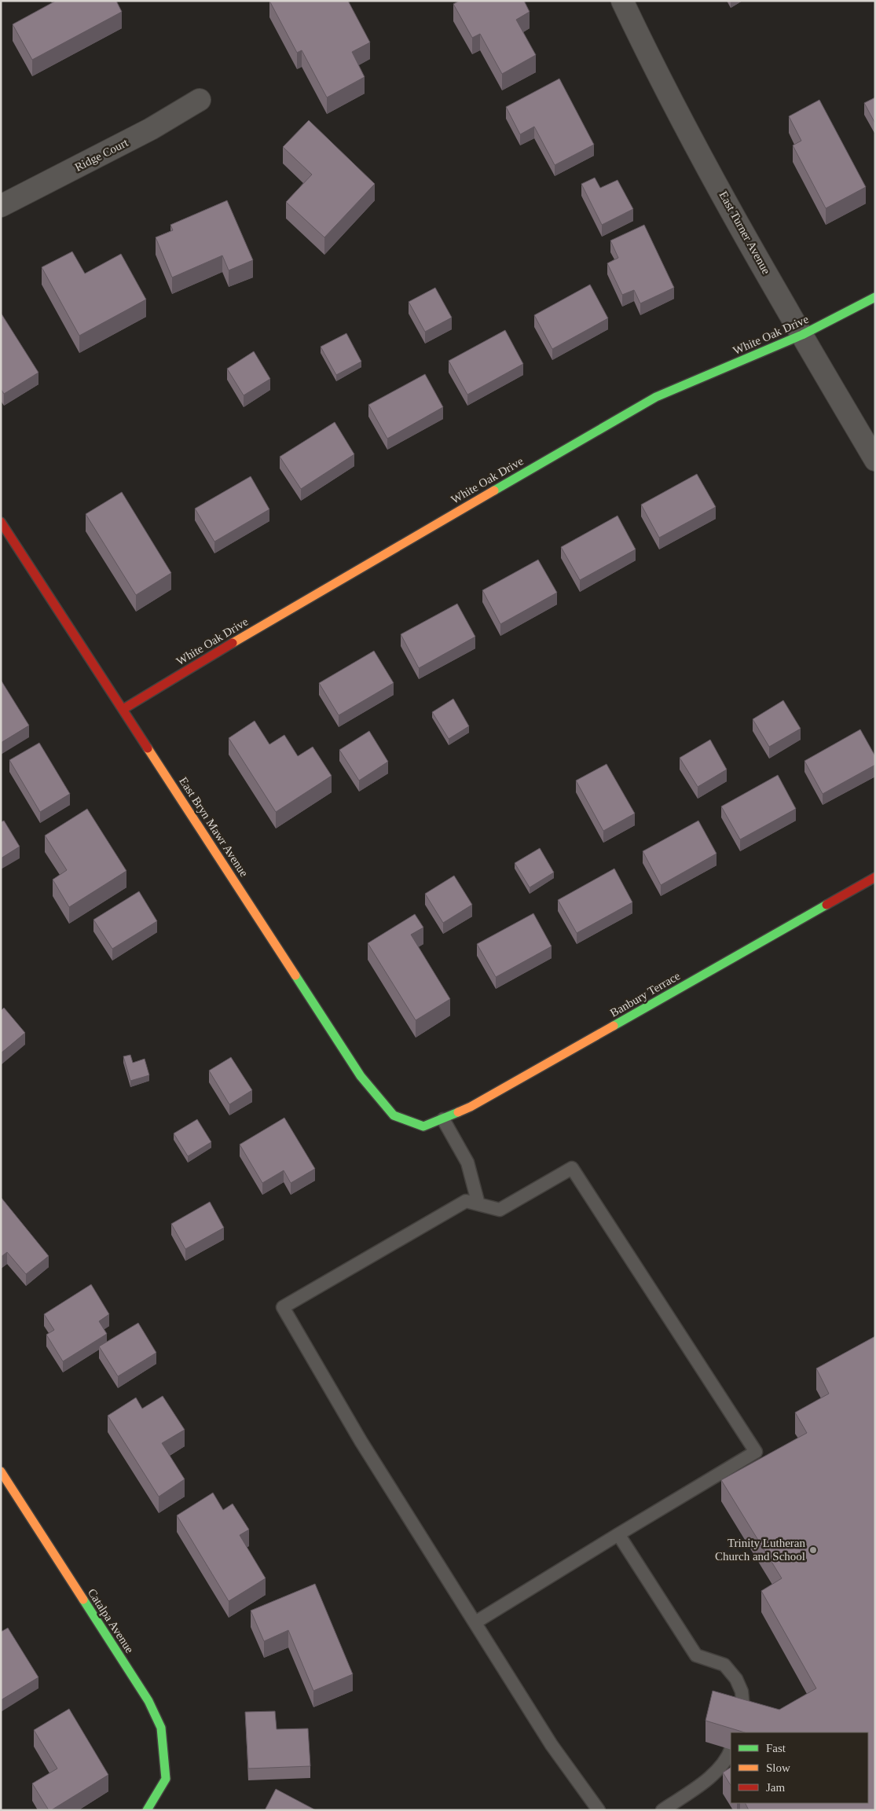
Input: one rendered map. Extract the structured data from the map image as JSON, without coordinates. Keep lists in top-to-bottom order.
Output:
{
  "streets": {
    "street": [
      "Ridge Court",
      "East Turner Avenue",
      "White Oak Drive",
      "East Bryn Mawr Avenue",
      "Banbury Terrace",
      "Catalpa Avenue"
    ]
  },
  "crossings": [
    ["East Turner Avenue", "White Oak Drive"],
    ["White Oak Drive", "East Bryn Mawr Avenue"],
    ["East Bryn Mawr Avenue", "Banbury Terrace"]
  ],
  "places": ["Trinity Lutheran Church and School"],
  "legend": ["Fast", "Slow", "Jam"]
}
